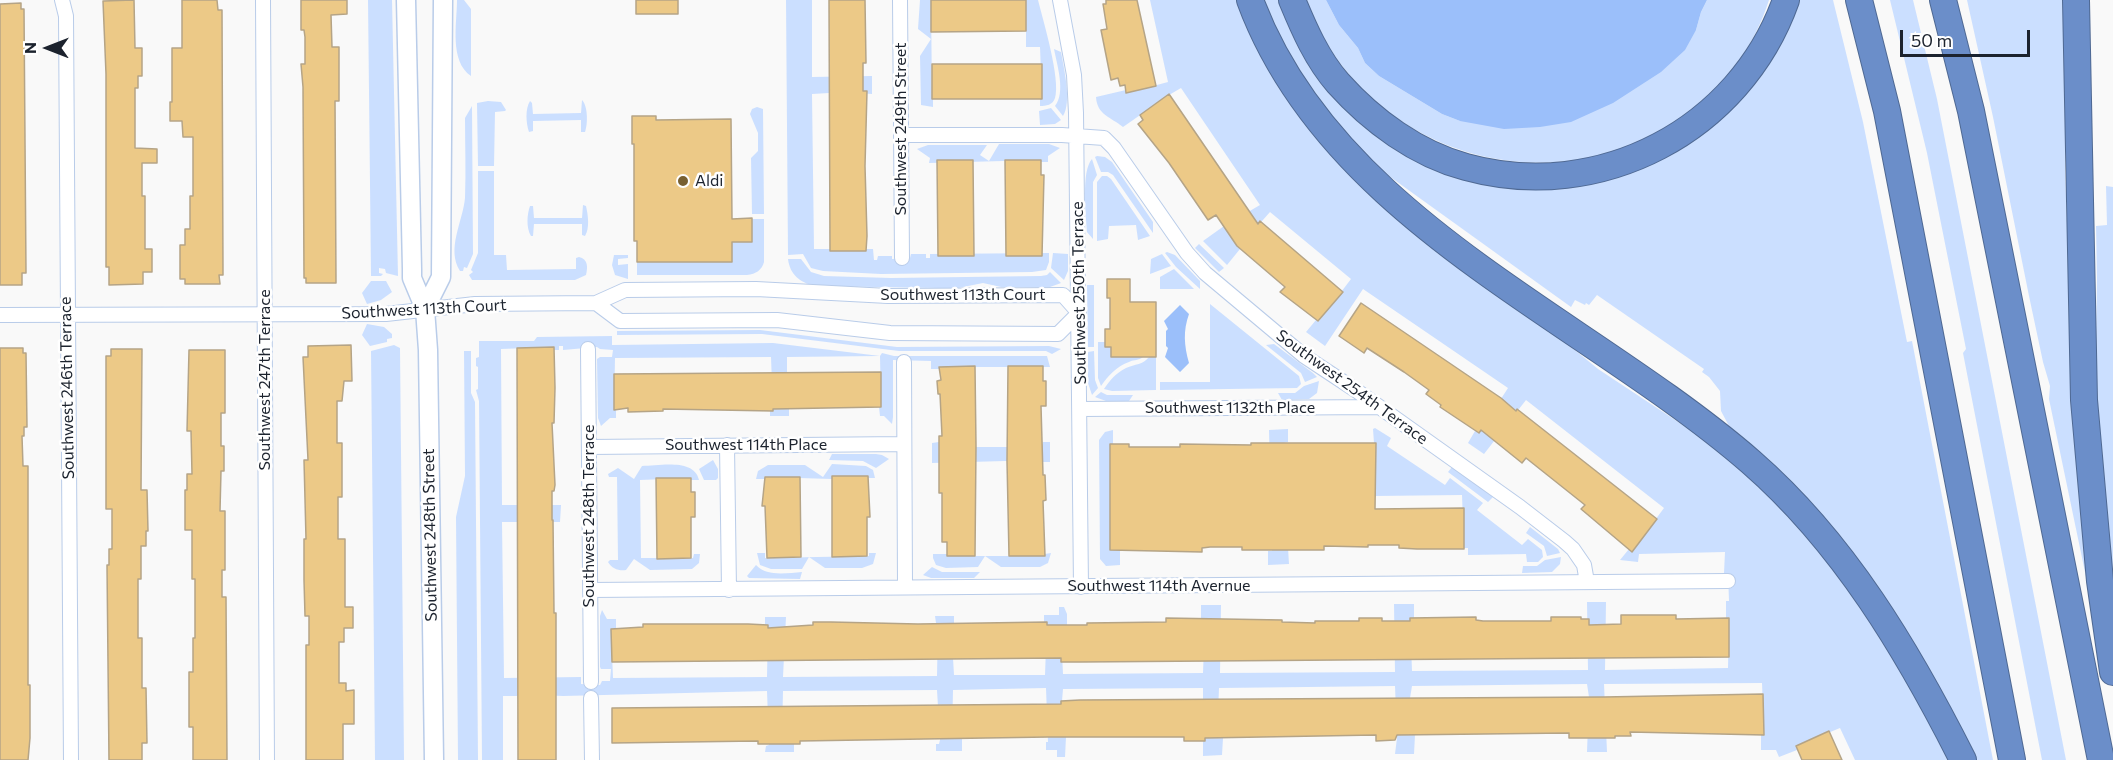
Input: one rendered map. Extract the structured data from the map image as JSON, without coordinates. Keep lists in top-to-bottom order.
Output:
{
  "streets": {
    "street": [
      "Southwest 249th Street",
      "Southwest 250th Terrace",
      "Southwest 113th Court",
      "Southwest 247th Terrace",
      "Southwest 254th Terrace",
      "Southwest 246th Terrace",
      "Southwest 1132th Place",
      "Southwest 114th Place",
      "Southwest 248th Terrace",
      "Southwest 248th Street",
      "Southwest 114th Avernue"
    ]
  },
  "crossings": [
    ["Southwest 249th Street", "Southwest 254th Terrace"],
    ["Southwest 250th Terrace", "Southwest 113th Court"],
    ["Southwest 250th Terrace", "Southwest 254th Terrace"],
    ["Southwest 250th Terrace", "Southwest 1132th Place"],
    ["Southwest 250th Terrace", "Southwest 114th Avernue"],
    ["Southwest 113th Court", "Southwest 247th Terrace"],
    ["Southwest 113th Court", "Southwest 246th Terrace"],
    ["Southwest 113th Court", "Southwest 248th Street"],
    ["Southwest 254th Terrace", "Southwest 1132th Place"],
    ["Southwest 254th Terrace", "Southwest 114th Avernue"],
    ["Southwest 114th Place", "Southwest 248th Terrace"],
    ["Southwest 248th Terrace", "Southwest 114th Avernue"]
  ],
  "places": ["Aldi"],
  "scale_bar": "50 m",
  "north": "left"
}
